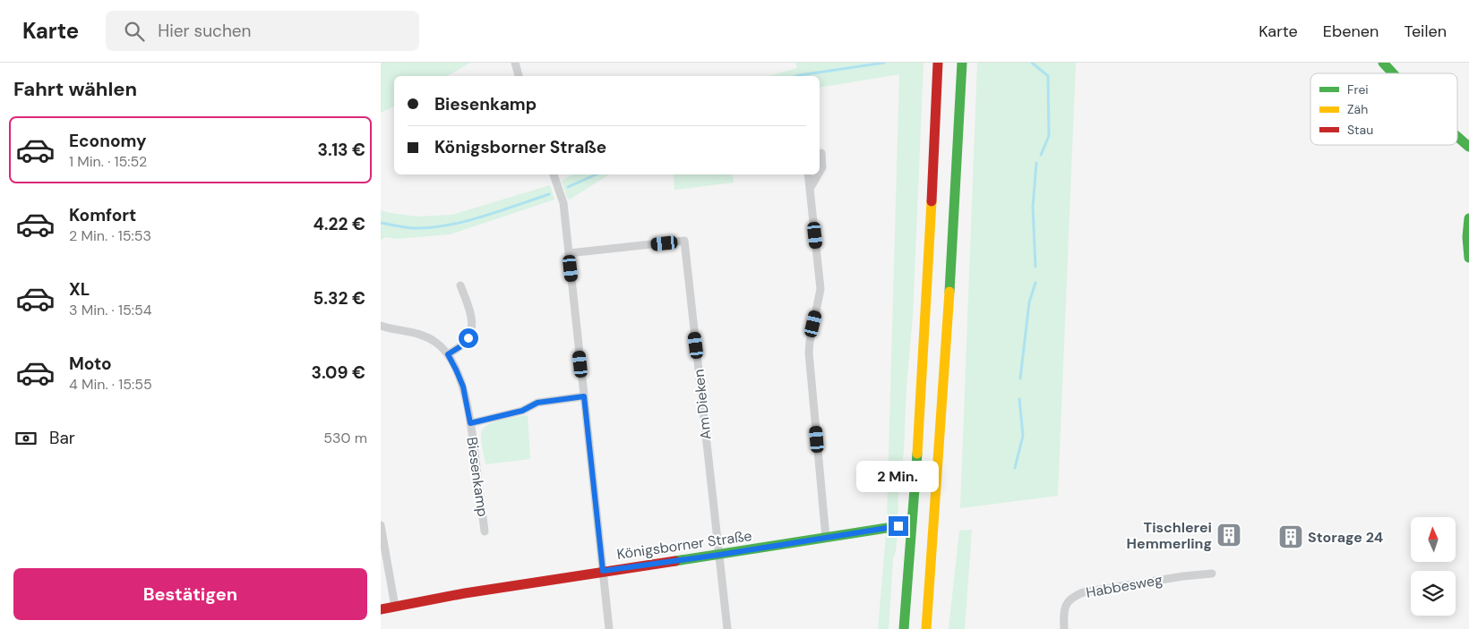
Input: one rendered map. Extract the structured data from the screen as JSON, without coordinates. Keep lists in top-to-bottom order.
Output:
{
  "streets": {
    "main road": ["Königsborner Straße"],
    "street": ["Am Dieken", "Biesenkamp", "Habbesweg"]
  },
  "crossings": [
    ["Am Dieken", "Königsborner Straße"]
  ],
  "places": {
    "building": ["Tischlerei Hemmerling", "Storage 24"]
  },
  "legend": ["Frei", "Zäh", "Stau"],
  "north": "top",
  "page": {
    "header": "Karte",
    "search": "Hier suchen",
    "nav": ["Karte", "Ebenen", "Teilen"],
    "heading": "Fahrt wählen",
    "banner": ["Biesenkamp", "Königsborner Straße"],
    "list": [
      {
        "name": "Economy",
        "note": "1 Min. · 15:52",
        "value": "3.13 €"
      },
      {
        "name": "Komfort",
        "note": "2 Min. · 15:53",
        "value": "4.22 €"
      },
      {
        "name": "XL",
        "note": "3 Min. · 15:54",
        "value": "5.32 €"
      },
      {
        "name": "Moto",
        "note": "4 Min. · 15:55",
        "value": "3.09 €"
      }
    ],
    "pay": ["Bar", "530 m"],
    "bubble": "2 Min.",
    "buttons": "Bestätigen"
  }
}
